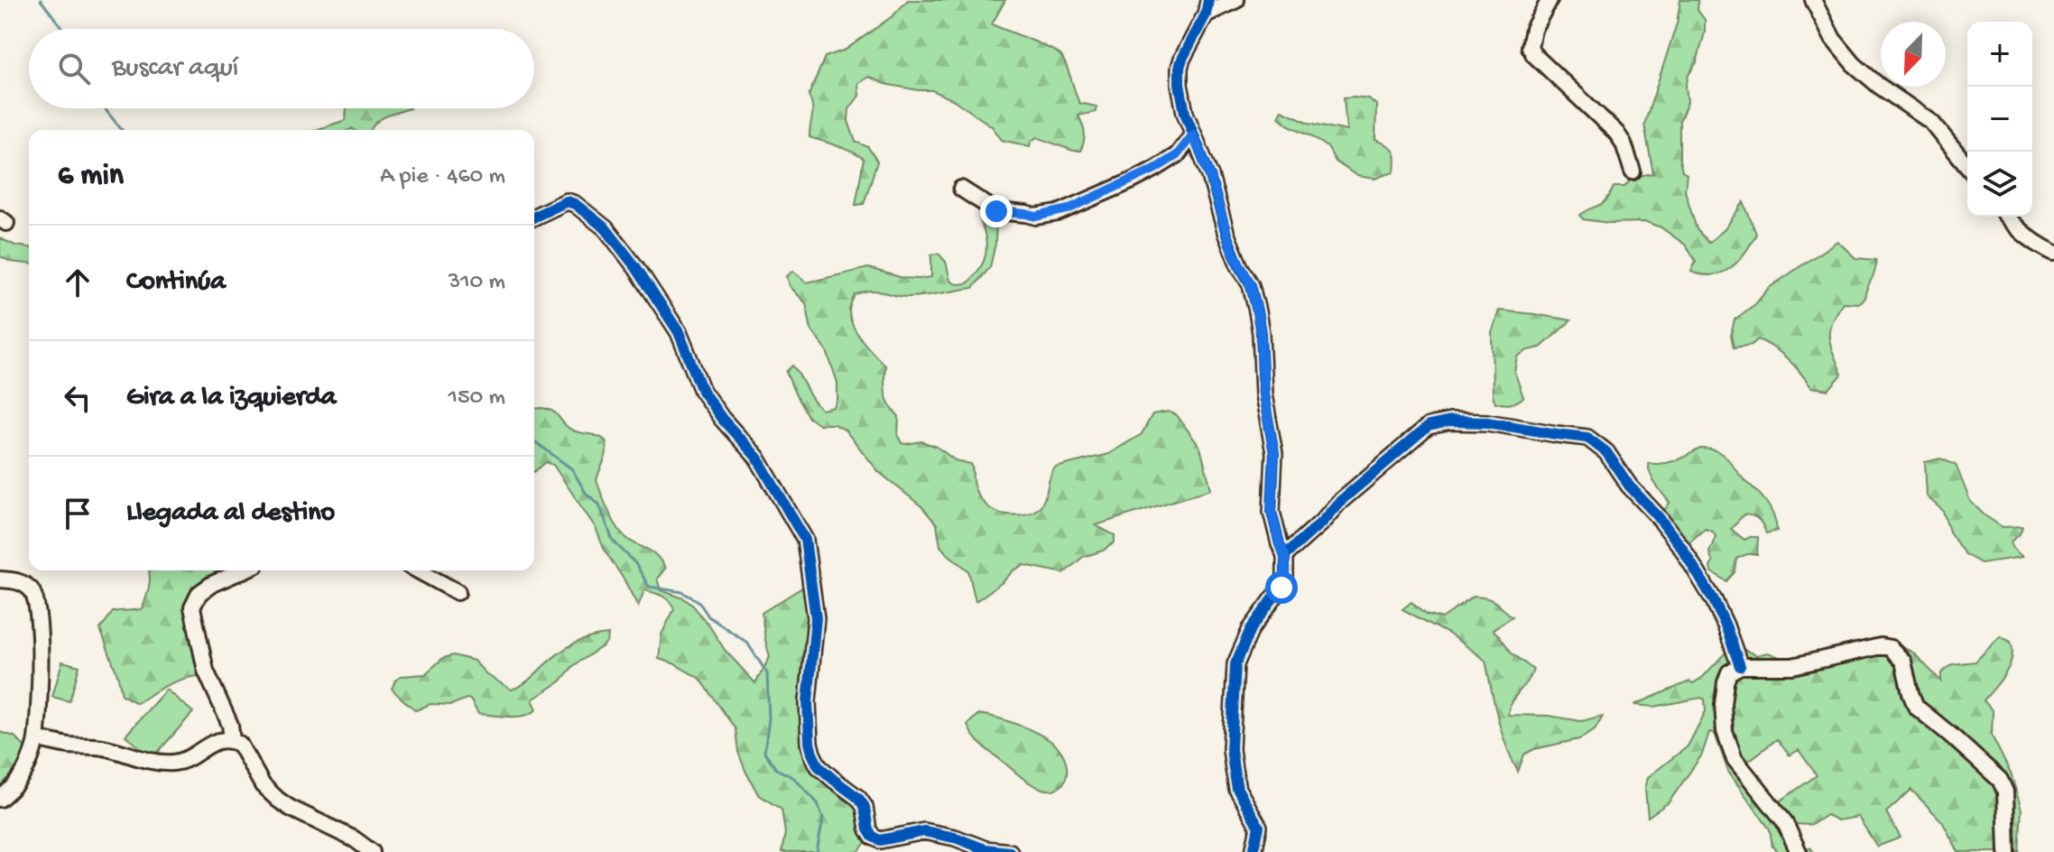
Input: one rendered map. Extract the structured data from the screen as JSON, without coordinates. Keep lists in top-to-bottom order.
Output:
{
  "north": "bottom left",
  "page": {
    "map_buttons": ["+", "−"],
    "search": "Buscar aquí",
    "heading": ["6 min", "A pie · 460 m"],
    "list": [
      ["Continúa", "310 m"],
      ["Gira a la izquierda", "150 m"],
      "Llegada al destino"
    ]
  }
}
